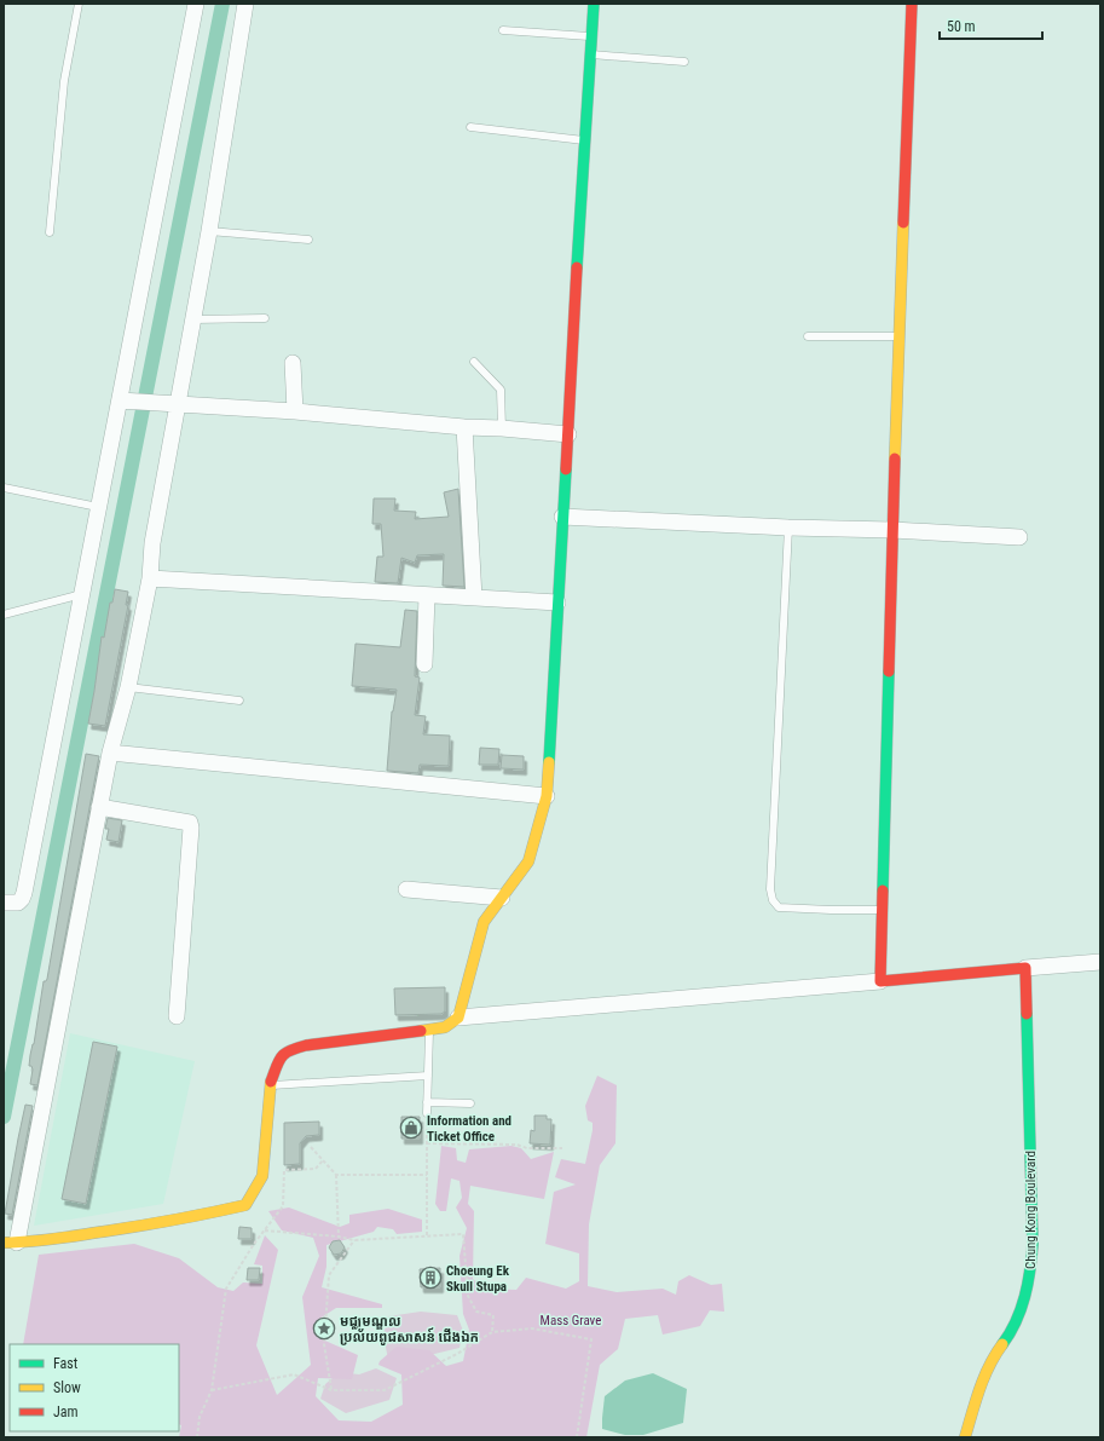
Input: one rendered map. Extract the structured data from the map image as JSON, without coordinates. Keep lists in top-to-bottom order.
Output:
{
  "streets": {
    "street": ["Chung Kong Boulevard"]
  },
  "parks": ["Mass Grave"],
  "places": {
    "shop": ["Information and Ticket Office"],
    "building": ["Choeung Ek Skull Stupa"],
    "place": ["មជ្ឈមណ្ឌល ប្រល័យពូជសាសន៍ ជើងឯក"]
  },
  "legend": ["Fast", "Slow", "Jam"],
  "scale_bar": "50 m"
}
